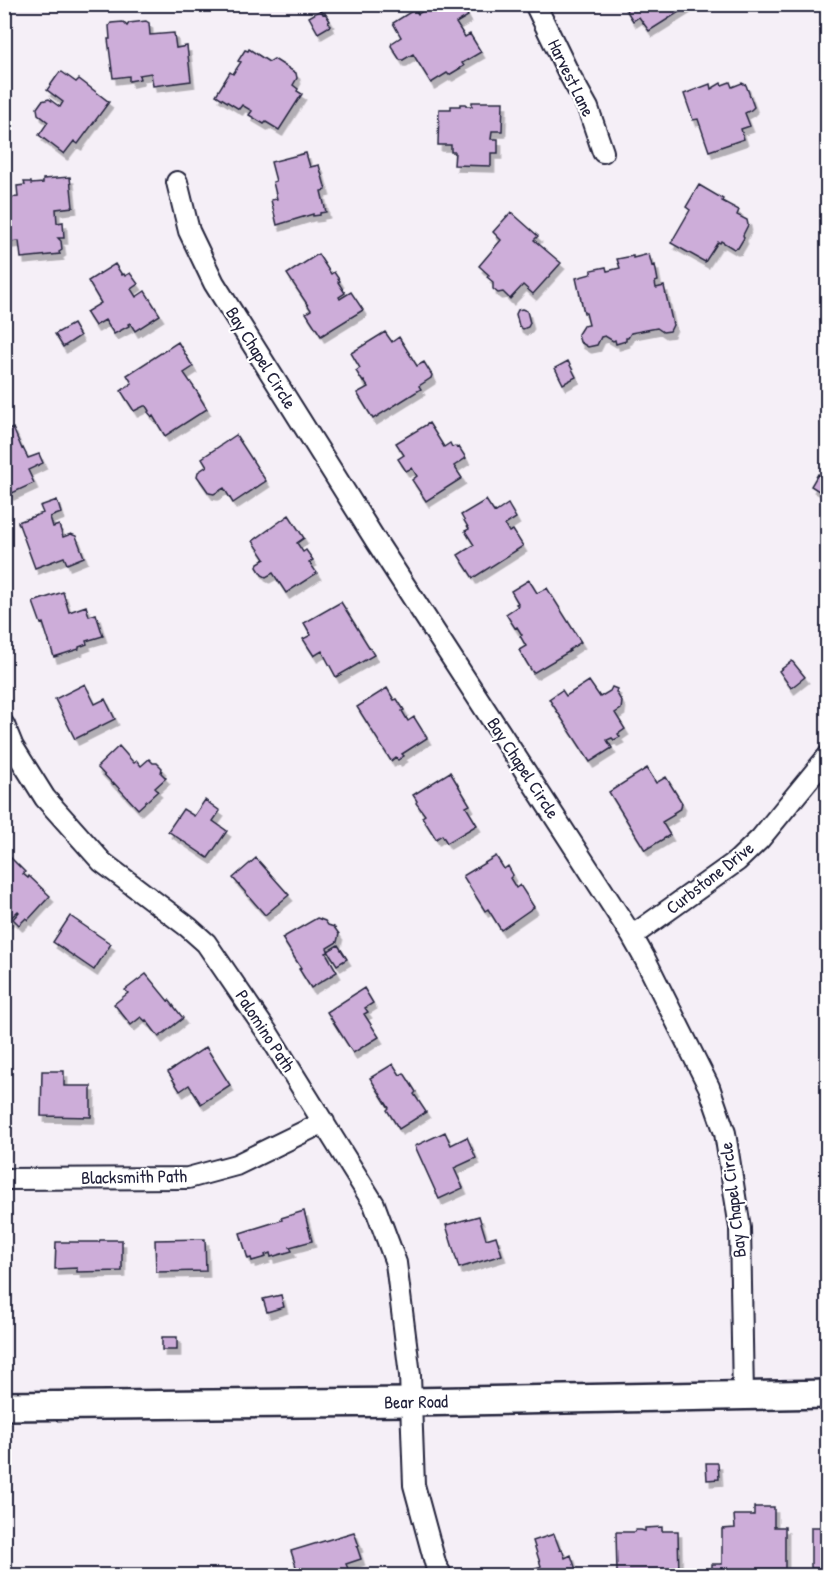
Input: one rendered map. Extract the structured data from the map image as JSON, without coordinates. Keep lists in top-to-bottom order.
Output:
{
  "streets": {
    "street": [
      "Harvest Lane",
      "Bay Chapel Circle",
      "Curbstone Drive",
      "Palomino Path",
      "Blacksmith Path",
      "Bear Road"
    ]
  },
  "crossings": [
    ["Bay Chapel Circle", "Curbstone Drive"],
    ["Bay Chapel Circle", "Bear Road"],
    ["Palomino Path", "Blacksmith Path"],
    ["Palomino Path", "Bear Road"]
  ]
}
